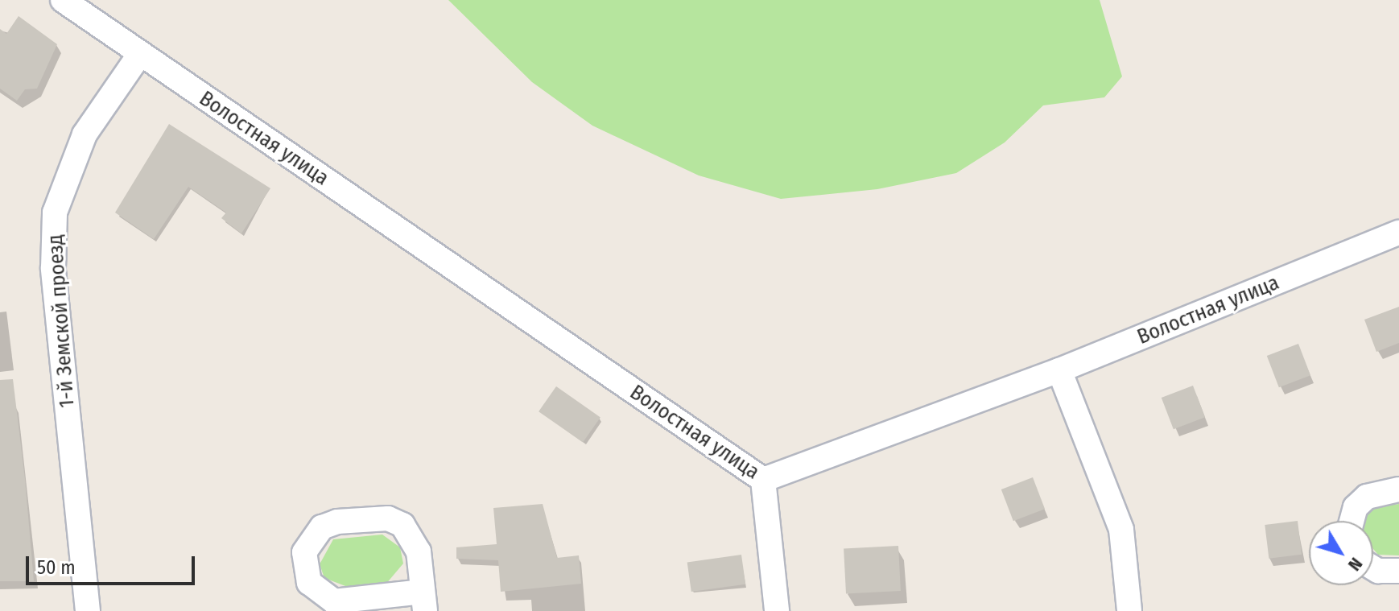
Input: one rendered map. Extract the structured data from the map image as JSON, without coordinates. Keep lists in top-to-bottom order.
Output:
{
  "streets": {
    "street": ["Волостная улица", "1-й Земской проезд"]
  },
  "crossings": [
    ["Волостная улица", "1-й Земской проезд"]
  ],
  "scale_bar": "50 m",
  "north": "bottom right"
}
